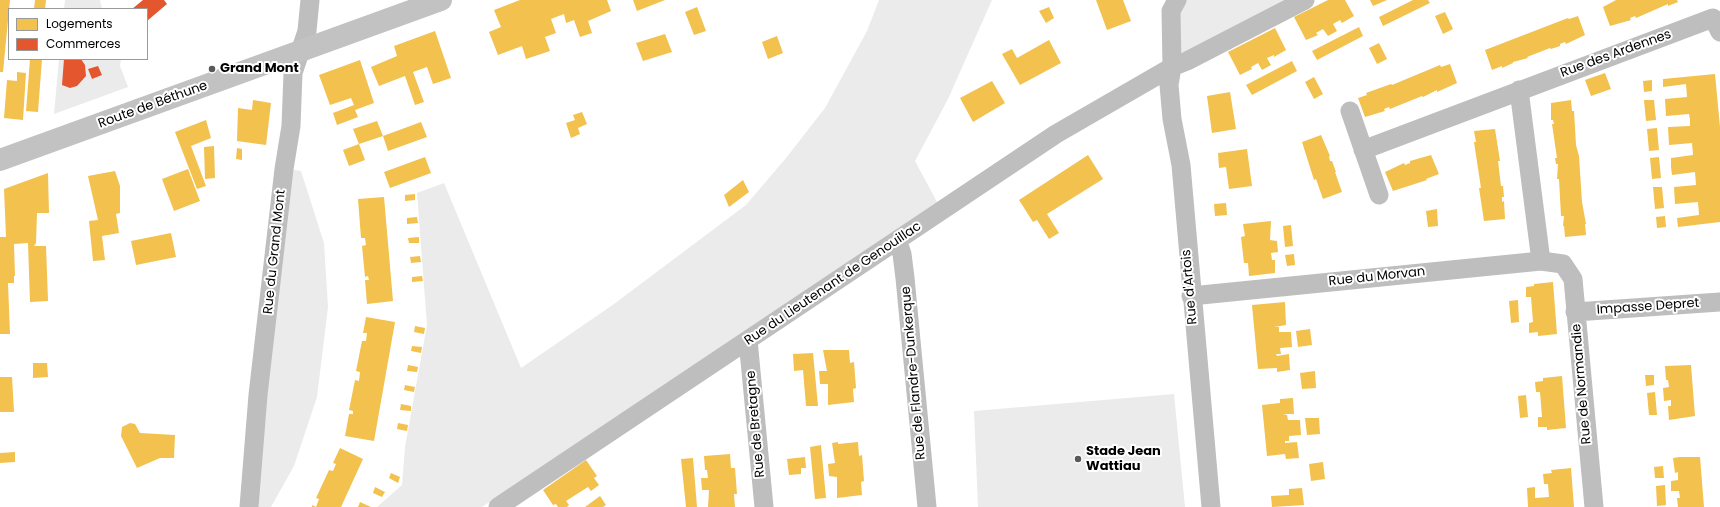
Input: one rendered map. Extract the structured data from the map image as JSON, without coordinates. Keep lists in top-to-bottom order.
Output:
{
  "streets": {
    "main road": ["Route de Béthune"],
    "street": [
      "Rue des Ardennes",
      "Rue du Grand Mont",
      "Rue du Morvan",
      "Rue du Lieutenant de Genouillac",
      "Rue d'Artois",
      "Impasse Depret",
      "Rue de Flandre-Dunkerque",
      "Rue de Normandie",
      "Rue de Bretagne"
    ]
  },
  "crossings": [
    ["Route de Béthune", "Rue du Grand Mont"],
    ["Rue du Morvan", "Rue d'Artois"],
    ["Rue du Morvan", "Rue de Normandie"],
    ["Rue du Lieutenant de Genouillac", "Rue d'Artois"],
    ["Rue du Lieutenant de Genouillac", "Rue de Flandre-Dunkerque"],
    ["Rue du Lieutenant de Genouillac", "Rue de Bretagne"],
    ["Impasse Depret", "Rue de Normandie"]
  ],
  "places": ["Grand Mont", "Stade Jean Wattiau"],
  "legend": ["Logements", "Commerces"]
}
